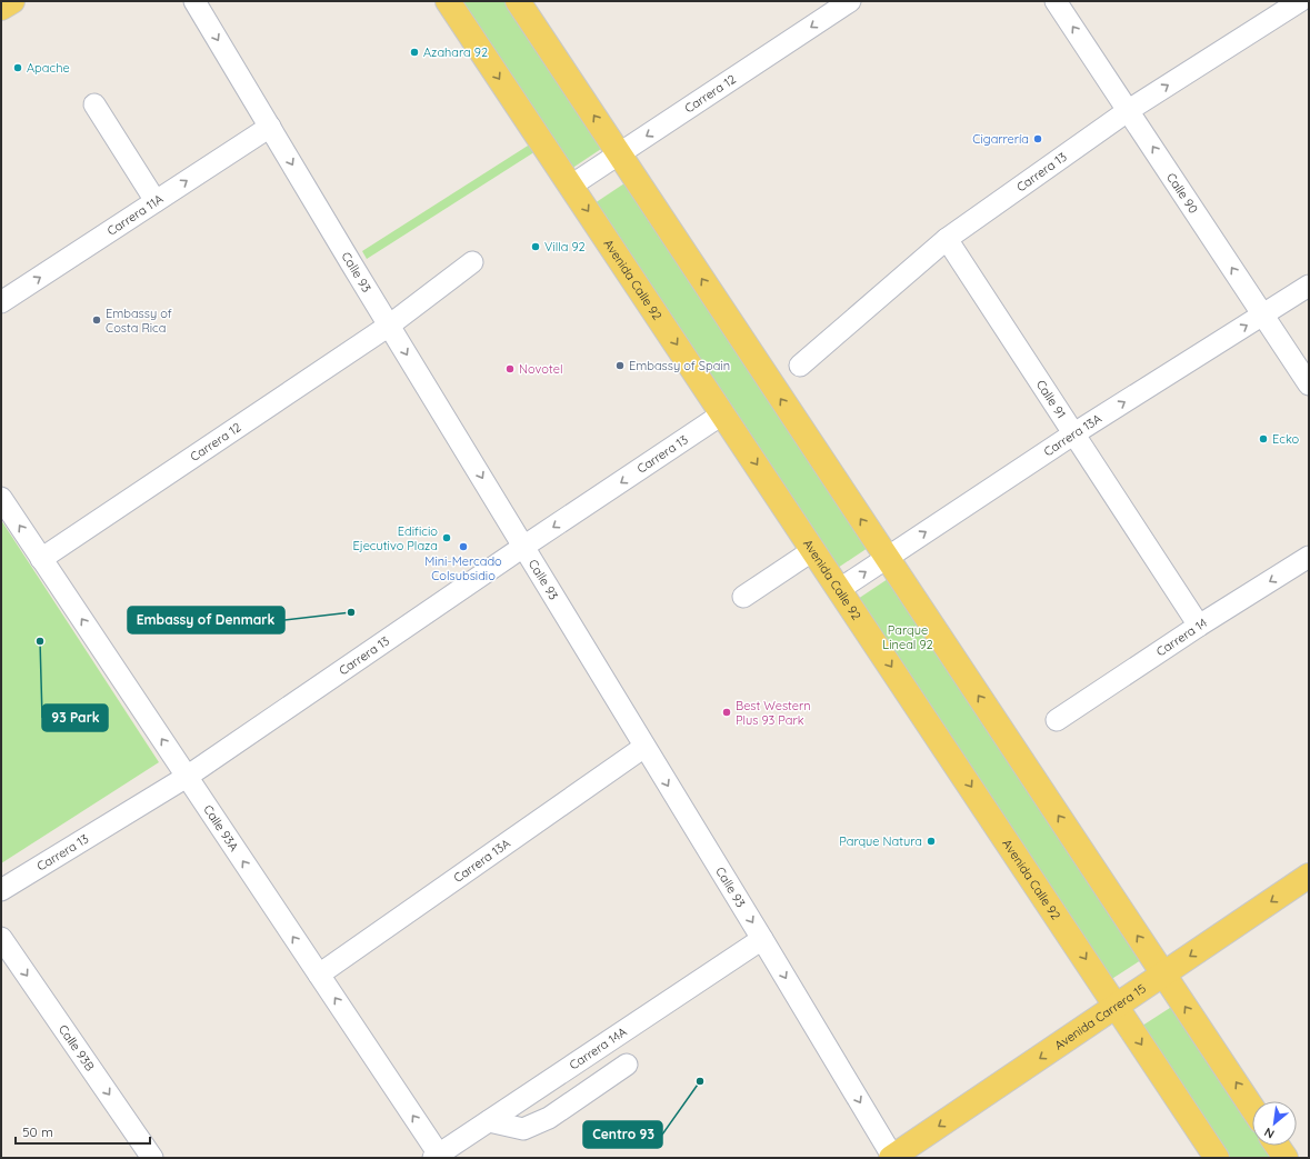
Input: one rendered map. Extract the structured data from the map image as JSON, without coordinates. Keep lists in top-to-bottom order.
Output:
{
  "streets": {
    "main road": ["Avenida Calle 92", "Avenida Carrera 15"],
    "street": [
      "Carrera 12",
      "Carrera 13",
      "Calle 90",
      "Carrera 11A",
      "Calle 93",
      "Calle 91",
      "Carrera 13A",
      "Carrera 14",
      "Calle 93A",
      "Calle 93B",
      "Carrera 14A"
    ]
  },
  "crossings": [
    ["Carrera 12", "Calle 93"],
    ["Carrera 12", "Avenida Calle 92"],
    ["Carrera 12", "Calle 93A"],
    ["Carrera 13", "Calle 90"],
    ["Carrera 13", "Calle 93"],
    ["Carrera 13", "Avenida Calle 92"],
    ["Carrera 13", "Calle 91"],
    ["Carrera 13", "Calle 93A"],
    ["Calle 90", "Carrera 13A"],
    ["Carrera 11A", "Calle 93"],
    ["Calle 93", "Carrera 13A"],
    ["Calle 93", "Avenida Carrera 15"],
    ["Calle 93", "Carrera 14A"],
    ["Avenida Calle 92", "Carrera 13A"],
    ["Avenida Calle 92", "Avenida Carrera 15"],
    ["Calle 91", "Carrera 13A"],
    ["Calle 91", "Carrera 14"],
    ["Carrera 13A", "Calle 93A"],
    ["Calle 93A", "Carrera 14A"]
  ],
  "one_way": [
    "Calle 90",
    "Carrera 11A",
    "Calle 93",
    "Carrera 13A",
    "Carrera 14",
    "Calle 93A",
    "Avenida Carrera 15",
    "Calle 93B"
  ],
  "parks": ["Parque Lineal 92"],
  "places": [
    "Azahara 92",
    "Apache",
    "Cigarrería",
    "Villa 92",
    "Embassy of Costa Rica",
    "Embassy of Spain",
    "Novotel",
    "Ecko",
    "Edificio Ejecutivo Plaza",
    "Mini-Mercado Colsubsidio",
    "Embassy of Denmark",
    "93 Park",
    "Best Western Plus 93 Park",
    "Parque Natura",
    "Centro 93"
  ],
  "scale_bar": "50 m",
  "north": "bottom left"
}
